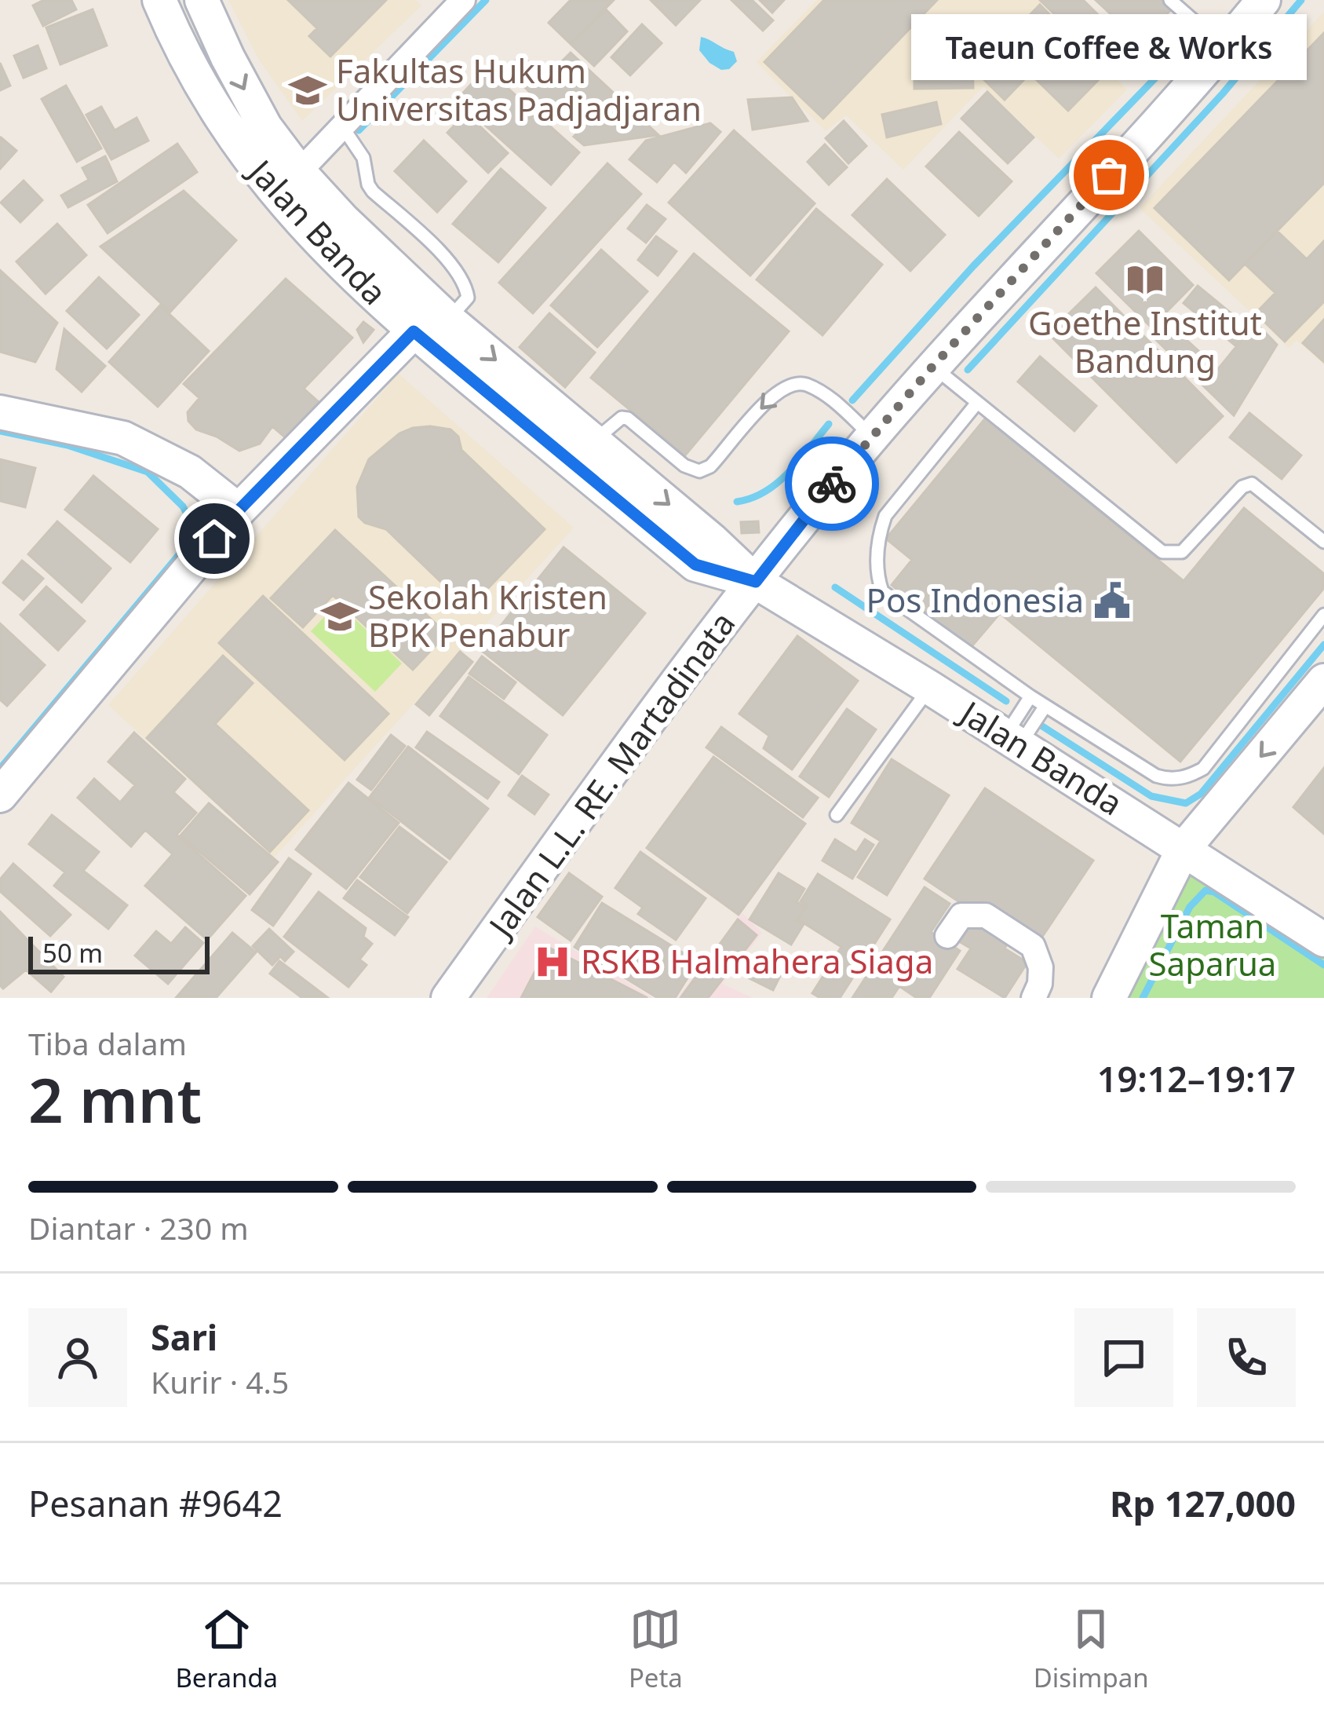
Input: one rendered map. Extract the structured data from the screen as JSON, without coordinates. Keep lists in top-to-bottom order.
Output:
{
  "streets": {
    "street": ["Jalan Banda", "Jalan L.L. RE. Martadinata"]
  },
  "crossings": [
    ["Jalan Banda", "Jalan L.L. RE. Martadinata"]
  ],
  "parks": ["Taman Saparua"],
  "places": {
    "school or university": ["Fakultas Hukum Universitas Padjadjaran", "Sekolah Kristen BPK Penabur"],
    "other": ["Taeun Coffee & Works"],
    "library": ["Goethe Institut Bandung"],
    "public building": ["Pos Indonesia"],
    "hospital": ["RSKB Halmahera Siaga"]
  },
  "scale_bar": "50 m",
  "page": {
    "bubble": "Taeun Coffee & Works",
    "scale": "50 m",
    "heading": ["2 mnt", "Tiba dalam", "19:12–19:17"],
    "panel": [
      "Sari",
      "Kurir · 4.5",
      "Pesanan #9642",
      "Rp 127,000"
    ],
    "bar": "Diantar · 230 m",
    "tabs": ["Beranda", "Peta", "Disimpan"]
  }
}
